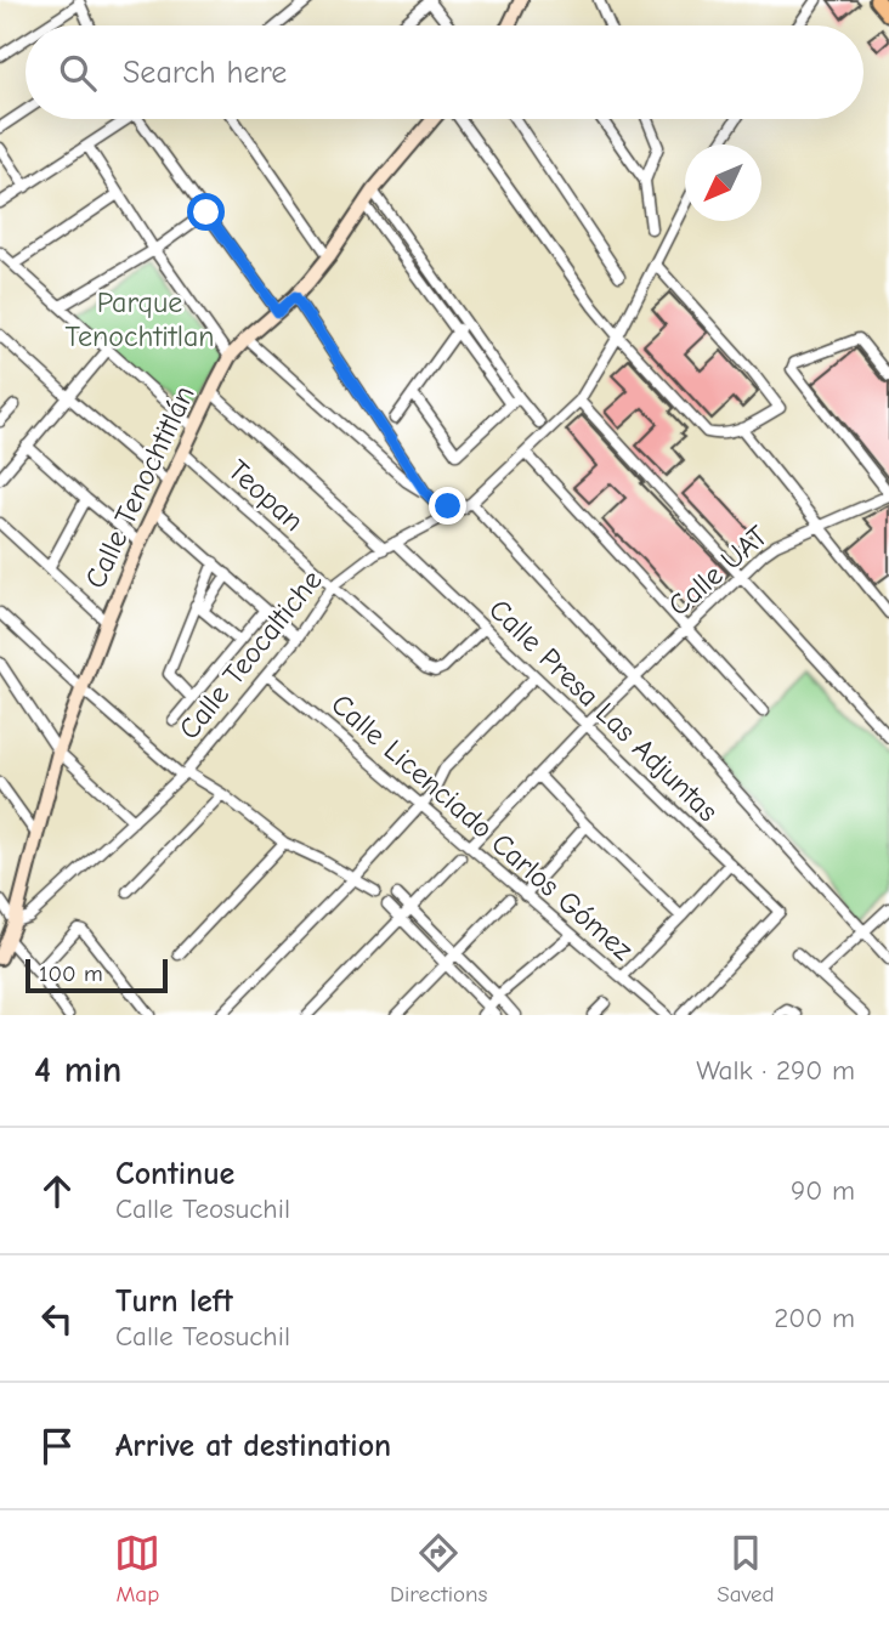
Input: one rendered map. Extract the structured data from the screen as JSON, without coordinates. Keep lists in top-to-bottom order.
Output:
{
  "streets": {
    "street": [
      "Calle Tenochtitlán",
      "Teopan",
      "Calle UAT",
      "Calle Teocaltiche",
      "Calle Presa Las Adjuntas",
      "Calle Licenciado Carlos Gómez"
    ]
  },
  "crossings": [
    ["Calle Tenochtitlán", "Teopan"],
    ["Calle Tenochtitlán", "Calle Teocaltiche"],
    ["Teopan", "Calle Teocaltiche"],
    ["Teopan", "Calle Presa Las Adjuntas"],
    ["Calle UAT", "Calle Presa Las Adjuntas"],
    ["Calle UAT", "Calle Licenciado Carlos Gómez"],
    ["Calle Teocaltiche", "Calle Presa Las Adjuntas"],
    ["Calle Teocaltiche", "Calle Licenciado Carlos Gómez"]
  ],
  "parks": ["Parque Tenochtitlan"],
  "scale_bar": "100 m",
  "north": "bottom left",
  "page": {
    "search": "Search here",
    "scale": "100 m",
    "heading": ["4 min", "Walk · 290 m"],
    "list": [
      ["Continue", "Calle Teosuchil", "90 m"],
      ["Turn left", "Calle Teosuchil", "200 m"],
      "Arrive at destination"
    ],
    "nav": ["Map", "Directions", "Saved"]
  }
}
